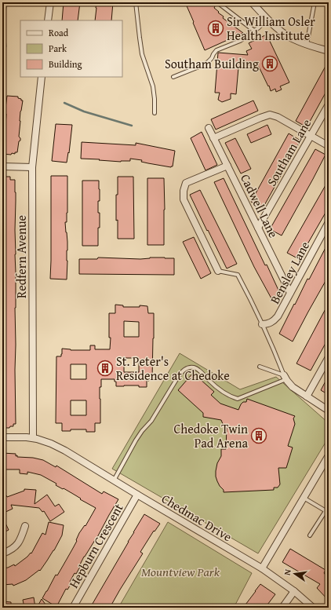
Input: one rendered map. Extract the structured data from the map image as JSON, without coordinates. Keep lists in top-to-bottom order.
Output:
{
  "streets": {
    "street": [
      "Southam Lane",
      "Cadwell Lane",
      "Redfern Avenue",
      "Bensley Lane",
      "Chedmac Drive",
      "Hepburn Crescent"
    ]
  },
  "crossings": [
    ["Southam Lane", "Cadwell Lane"],
    ["Cadwell Lane", "Bensley Lane"],
    ["Redfern Avenue", "Chedmac Drive"],
    ["Chedmac Drive", "Hepburn Crescent"]
  ],
  "parks": ["Mountview Park"],
  "places": {
    "building": [
      "Sir William Osler Health Institute",
      "Southam Building",
      "St. Peter's Residence at Chedoke",
      "Chedoke Twin Pad Arena"
    ]
  },
  "legend": ["Road", "Park", "Building"],
  "north": "left"
}
